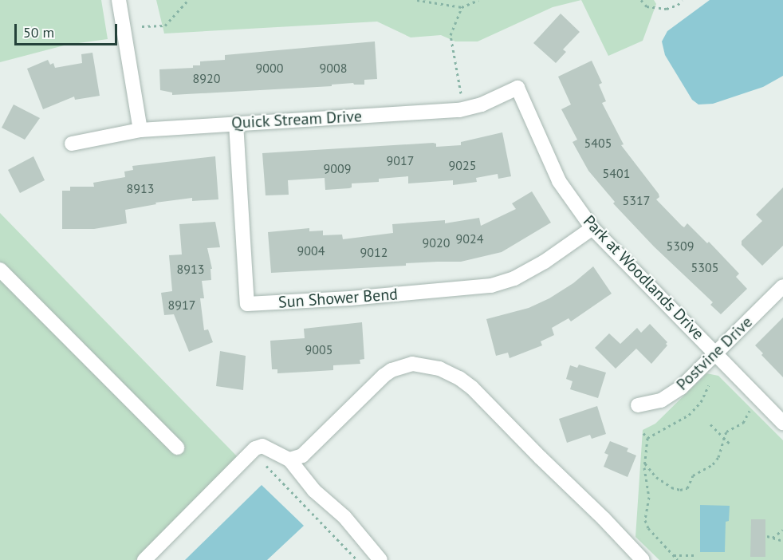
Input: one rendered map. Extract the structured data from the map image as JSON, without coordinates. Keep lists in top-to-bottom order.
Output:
{
  "streets": {
    "street": [
      "Quick Stream Drive",
      "Park at Woodlands Drive",
      "Sun Shower Bend",
      "Postvine Drive"
    ]
  },
  "crossings": [
    ["Quick Stream Drive", "Park at Woodlands Drive"],
    ["Quick Stream Drive", "Sun Shower Bend"],
    ["Park at Woodlands Drive", "Sun Shower Bend"],
    ["Park at Woodlands Drive", "Postvine Drive"]
  ],
  "house_numbers": [
    "9000",
    "9008",
    "8920",
    "5405",
    "9017",
    "9025",
    "9009",
    "5401",
    "8913",
    "5317",
    "9024",
    "9020",
    "5309",
    "9004",
    "9012",
    "5305",
    "8913",
    "8917",
    "9005"
  ],
  "scale_bar": "50 m"
}
